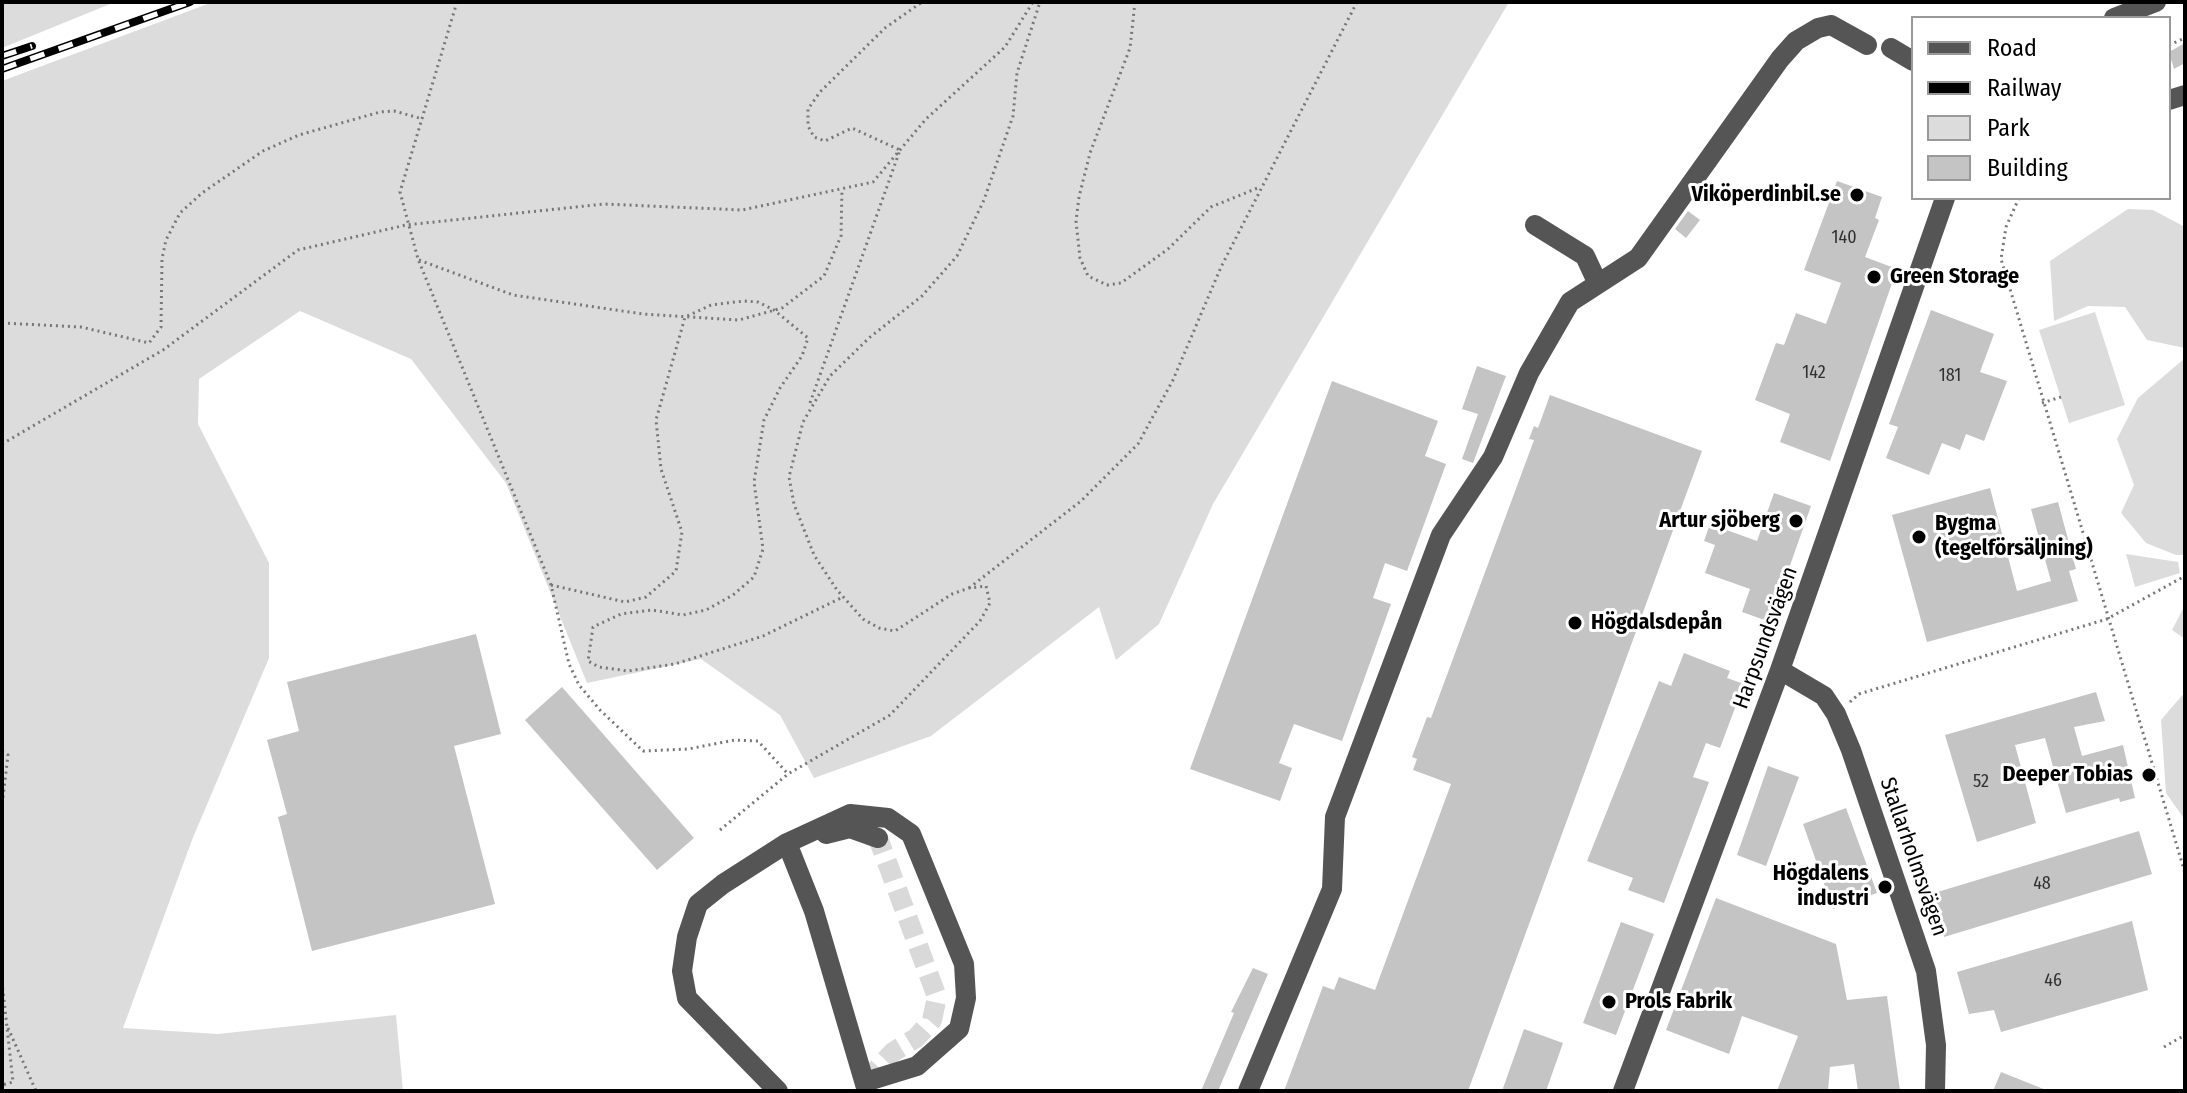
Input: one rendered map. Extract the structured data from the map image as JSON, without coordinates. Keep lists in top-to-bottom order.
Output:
{
  "streets": {
    "street": ["Harpsundsvägen", "Stallarholmsvägen"]
  },
  "crossings": [
    ["Harpsundsvägen", "Stallarholmsvägen"]
  ],
  "places": [
    "Viköperdinbil.se",
    "Green Storage",
    "Artur sjöberg",
    "Bygma (tegelförsäljning)",
    "Högdalsdepån",
    "Deeper Tobias",
    "Högdalens industri",
    "Prols Fabrik"
  ],
  "house_numbers": [
    "140",
    "142",
    "181",
    "52",
    "48",
    "46"
  ],
  "legend": [
    "Road",
    "Railway",
    "Park",
    "Building"
  ]
}
